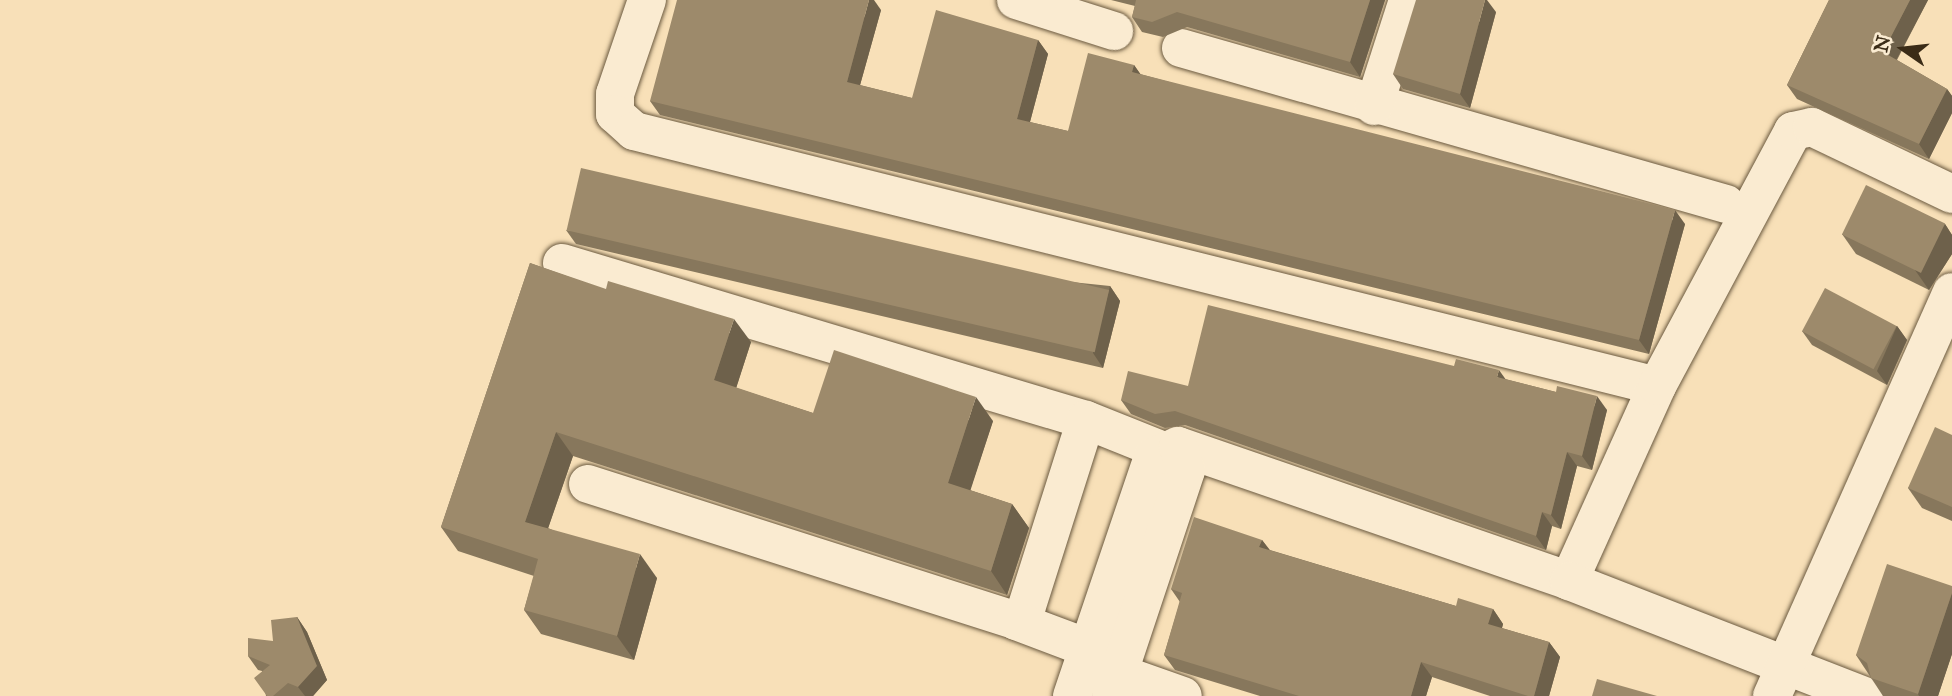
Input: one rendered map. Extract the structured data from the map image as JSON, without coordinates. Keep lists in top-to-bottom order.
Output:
{
  "north": "left"
}
